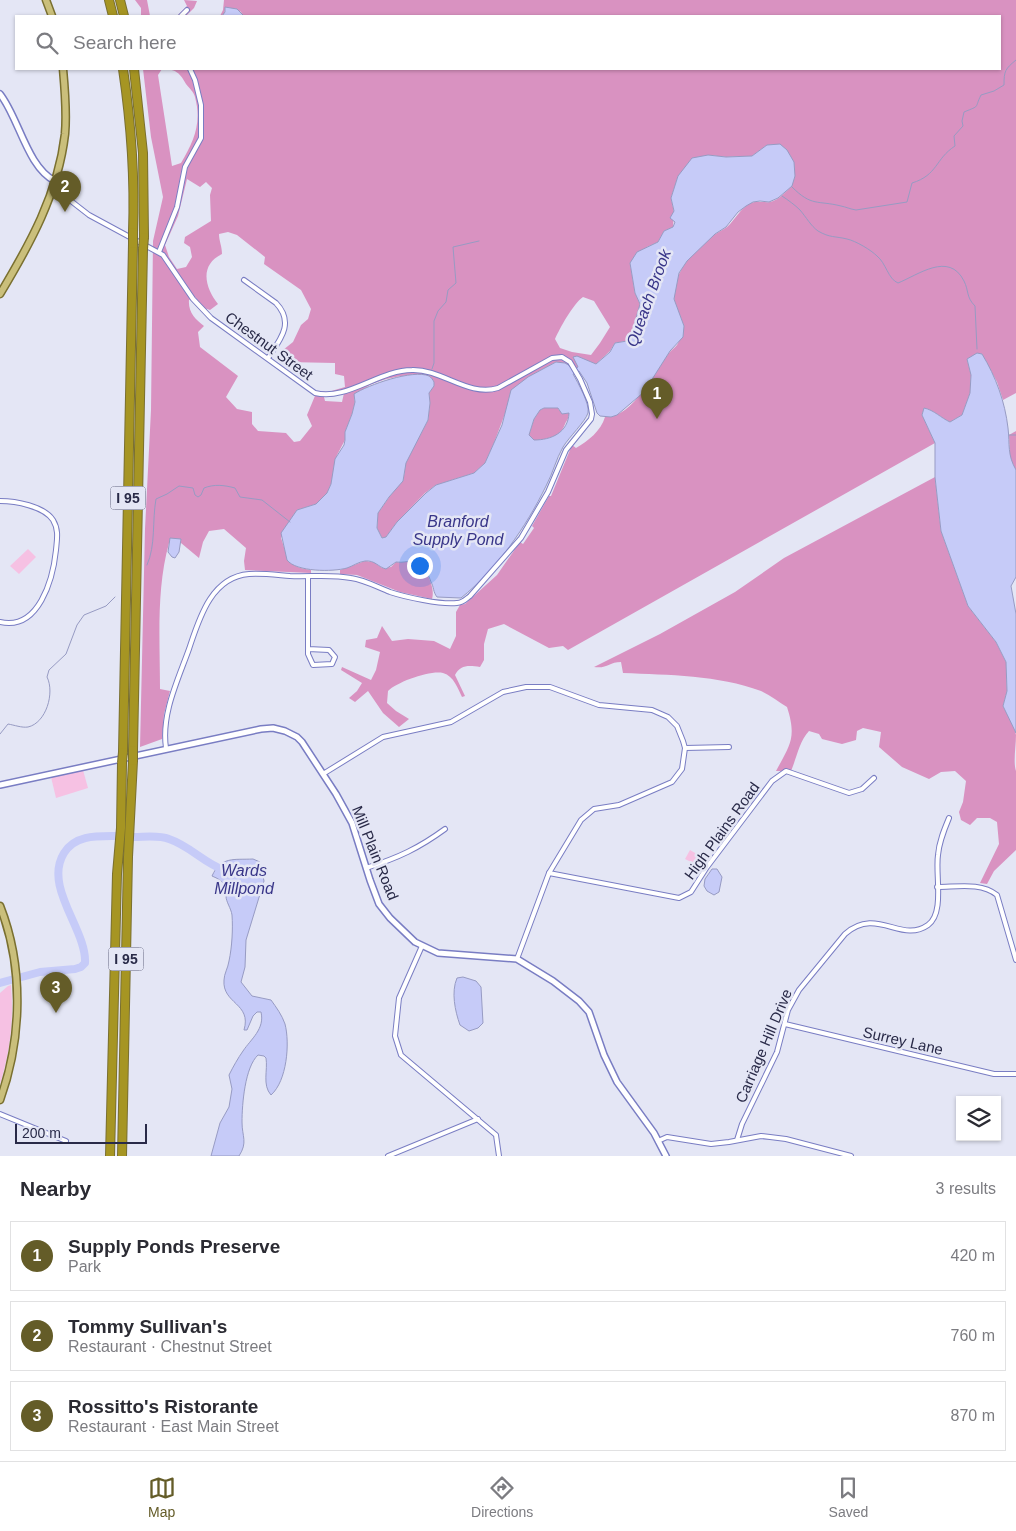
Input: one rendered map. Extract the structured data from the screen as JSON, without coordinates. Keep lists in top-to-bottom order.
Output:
{
  "streets": {
    "highway": ["I 95"],
    "street": [
      "Chestnut Street",
      "High Plains Road",
      "Mill Plain Road",
      "Surrey Lane",
      "Carriage Hill Drive"
    ]
  },
  "crossings": [
    ["Surrey Lane", "Carriage Hill Drive"]
  ],
  "water": ["Queach Brook", "Branford Supply Pond", "Wards Millpond"],
  "scale_bar": "200 m",
  "page": {
    "search": "Search here",
    "pins": ["2", "1", "3"],
    "scale": "200 m",
    "heading": ["Nearby", "3 results"],
    "list": [
      {
        "mark": "1",
        "name": "Supply Ponds Preserve",
        "note": "Park",
        "value": "420 m"
      },
      {
        "mark": "2",
        "name": "Tommy Sullivan's",
        "note": "Restaurant · Chestnut Street",
        "value": "760 m"
      },
      {
        "mark": "3",
        "name": "Rossitto's Ristorante",
        "note": "Restaurant · East Main Street",
        "value": "870 m"
      }
    ],
    "nav": ["Map", "Directions", "Saved"]
  }
}
